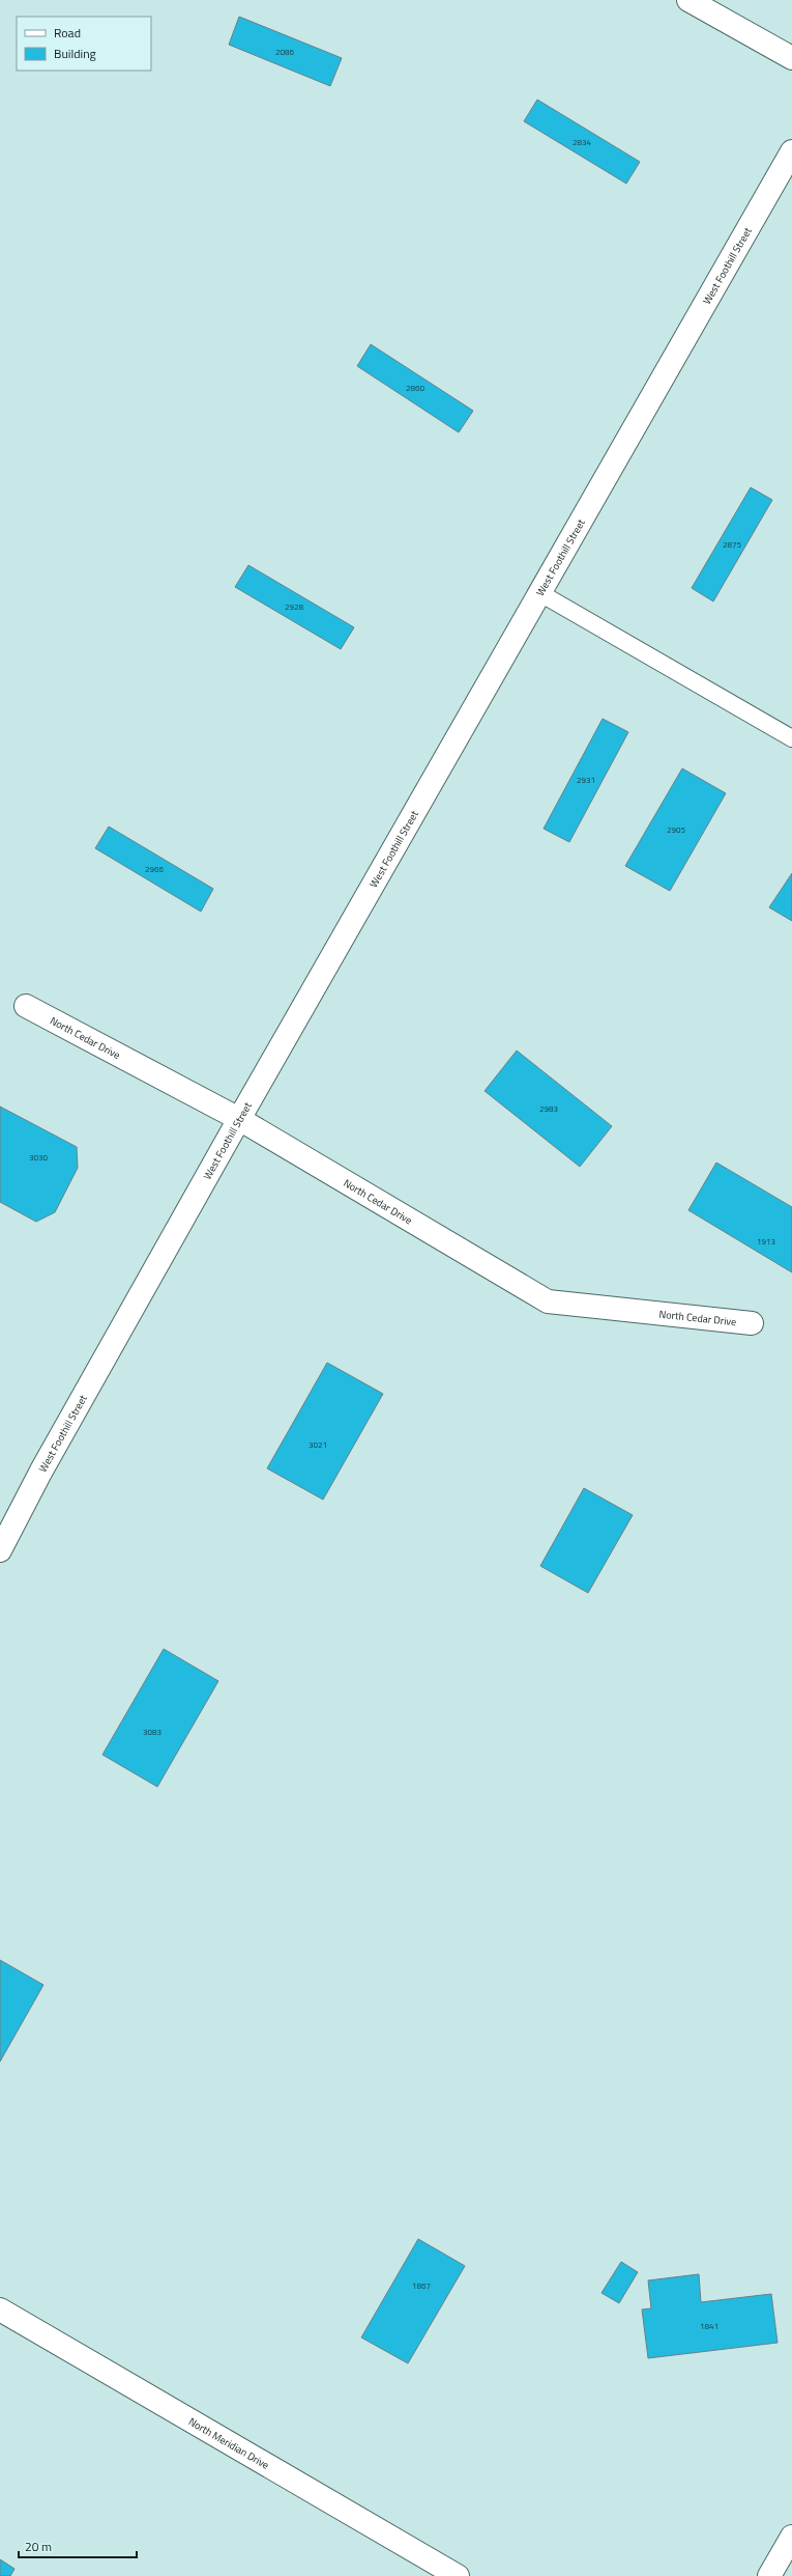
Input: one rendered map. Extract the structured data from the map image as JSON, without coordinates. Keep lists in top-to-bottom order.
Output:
{
  "streets": {
    "street": ["West Foothill Street", "North Cedar Drive", "North Meridian Drive"]
  },
  "crossings": [
    ["West Foothill Street", "North Cedar Drive"]
  ],
  "house_numbers": [
    "2086",
    "2834",
    "2860",
    "2875",
    "2928",
    "2931",
    "2905",
    "2966",
    "2983",
    "3030",
    "1913",
    "3021",
    "3083",
    "1867",
    "1841"
  ],
  "legend": ["Road", "Building"],
  "scale_bar": "20 m"
}
